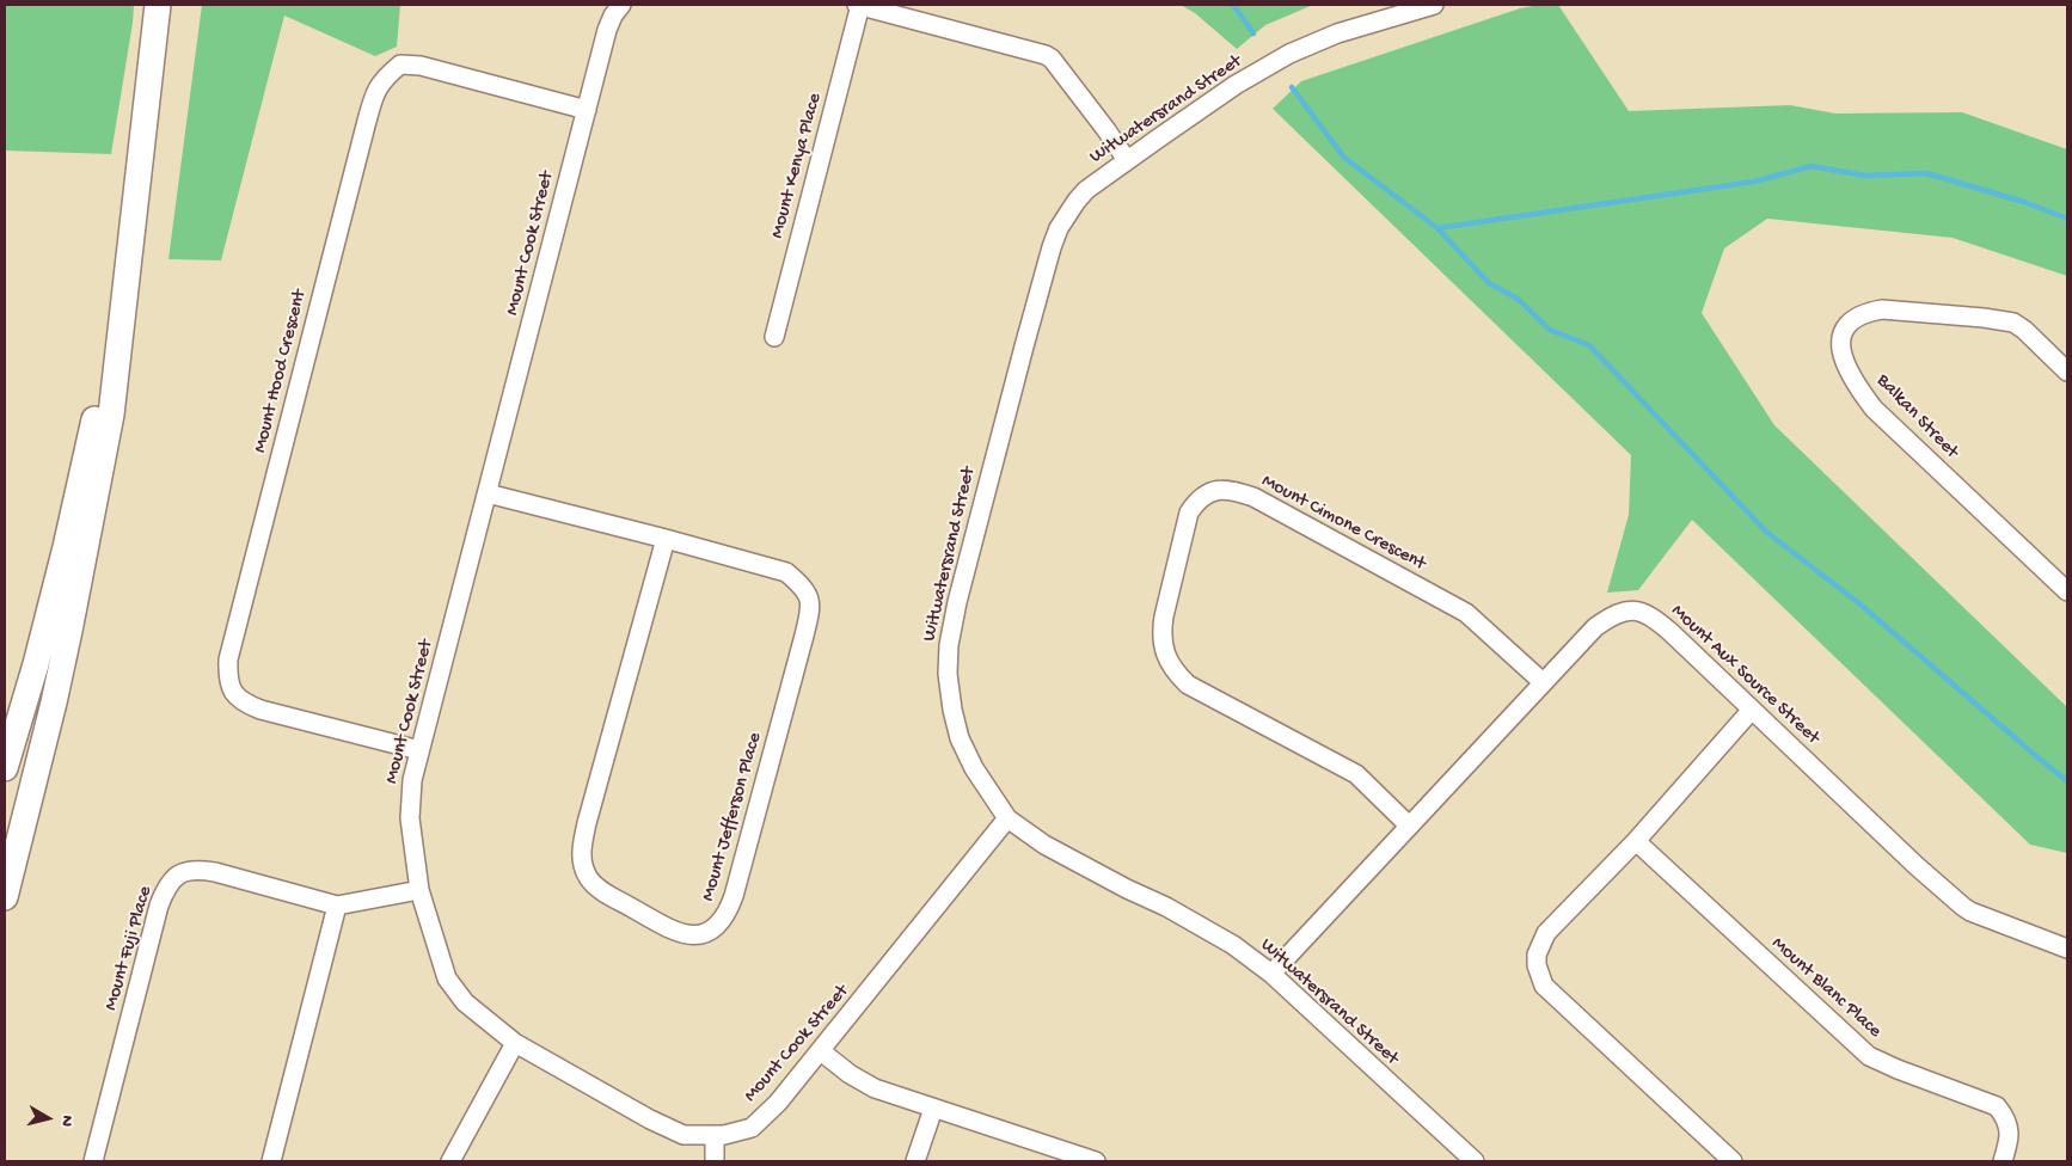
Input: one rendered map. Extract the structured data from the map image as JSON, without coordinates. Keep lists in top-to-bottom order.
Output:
{
  "streets": {
    "street": [
      "Witwatersrand Street",
      "Mount Kenya Place",
      "Mount Cook Street",
      "Mount Hood Crescent",
      "Balkan Street",
      "Mount Cimone Crescent",
      "Mount Aux Source Street",
      "Mount Jefferson Place",
      "Mount Fuji Place",
      "Mount Blanc Place"
    ]
  },
  "crossings": [
    ["Witwatersrand Street", "Mount Cook Street"],
    ["Witwatersrand Street", "Mount Aux Source Street"],
    ["Mount Cook Street", "Mount Hood Crescent"],
    ["Mount Cook Street", "Mount Jefferson Place"],
    ["Mount Cook Street", "Mount Fuji Place"],
    ["Mount Cimone Crescent", "Mount Aux Source Street"]
  ],
  "north": "right"
}
